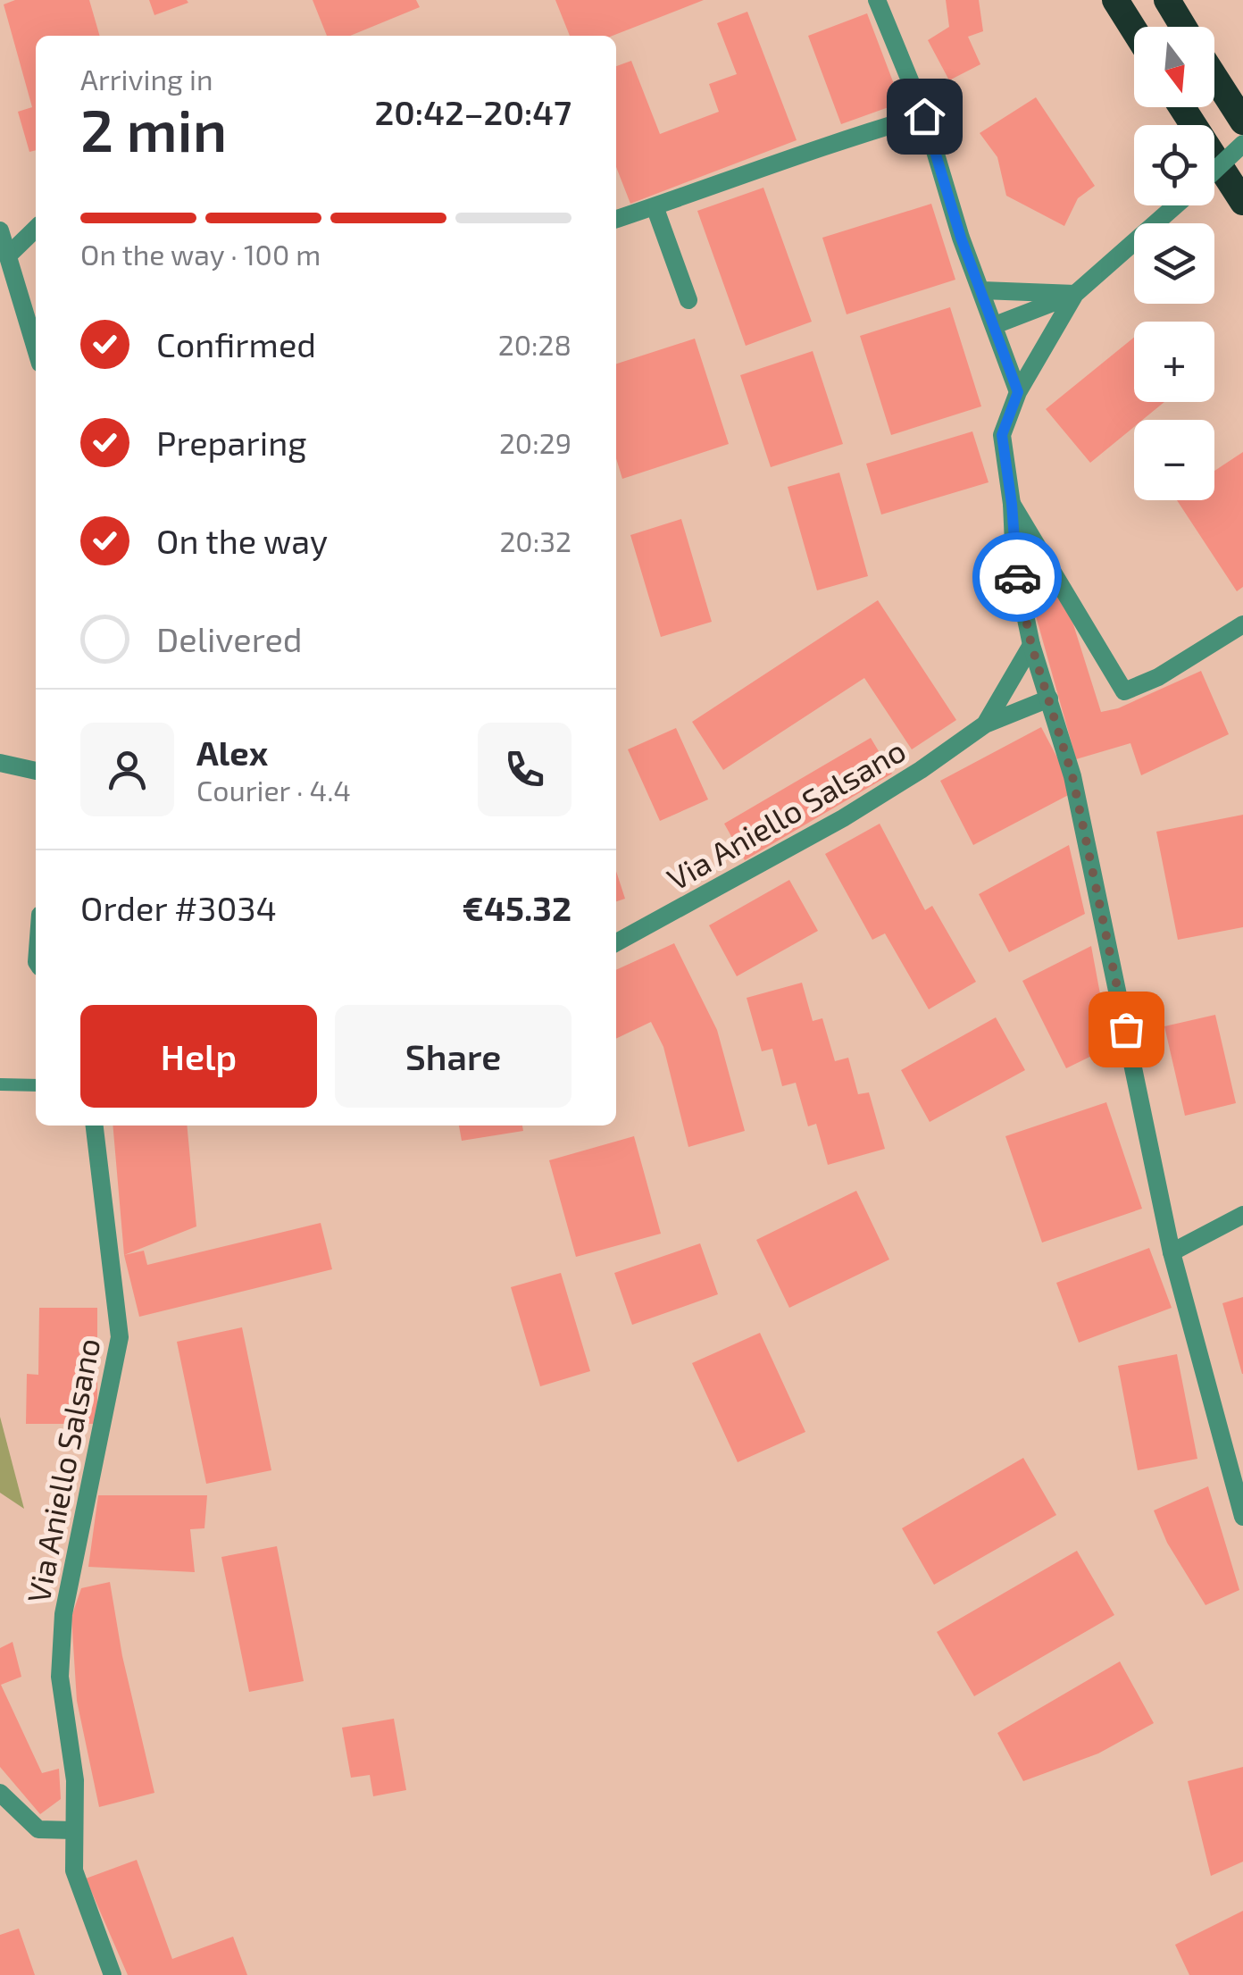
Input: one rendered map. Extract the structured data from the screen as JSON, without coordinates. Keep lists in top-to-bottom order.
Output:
{
  "streets": {
    "street": ["Via Aniello Salsano"]
  },
  "north": "bottom",
  "page": {
    "map_buttons": ["+", "−"],
    "heading": ["2 min", "Arriving in", "20:42–20:47"],
    "panel": [
      "Alex",
      "Courier · 4.4",
      "Order #3034",
      "€45.32"
    ],
    "bar": "On the way · 100 m",
    "list": [
      ["Confirmed", "20:28"],
      ["Preparing", "20:29"],
      ["On the way", "20:32"],
      "Delivered"
    ],
    "buttons": ["Help", "Share"]
  }
}
